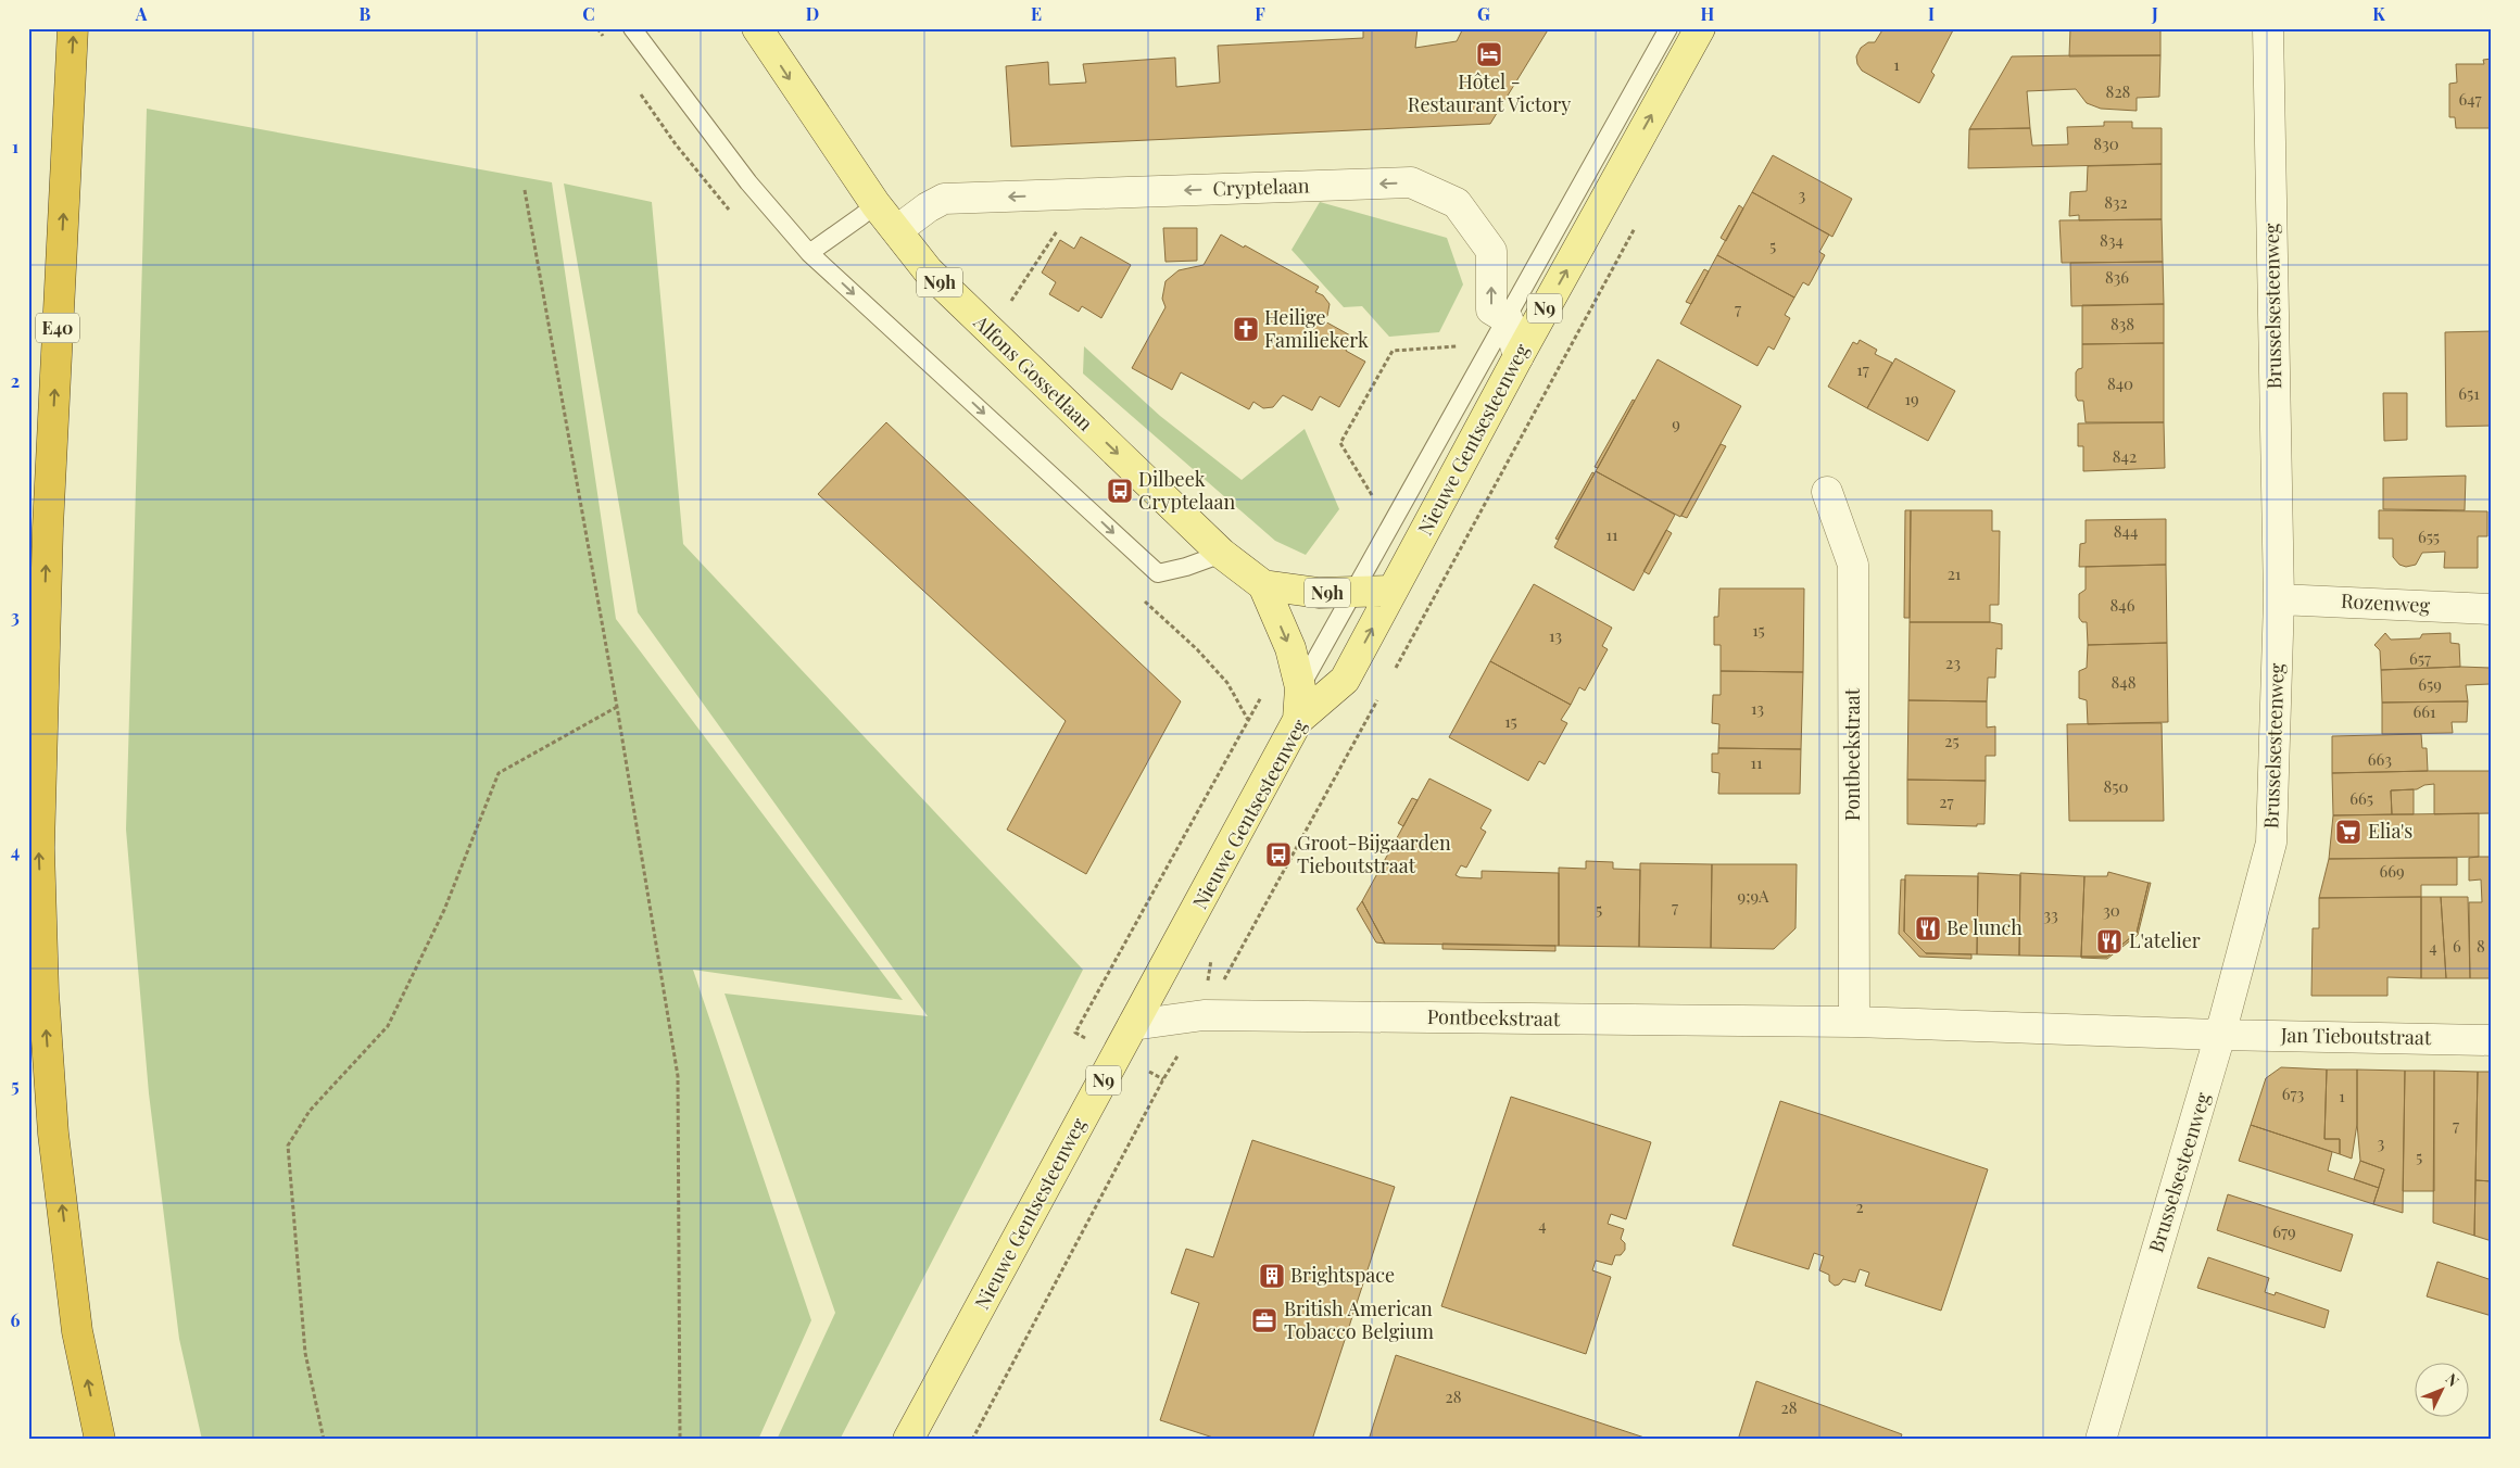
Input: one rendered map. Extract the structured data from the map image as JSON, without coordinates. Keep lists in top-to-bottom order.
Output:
{
  "streets": {
    "highway": ["E40"],
    "main road": [
      "N9h",
      "N9",
      "Alfons Gossetlaan",
      "Nieuwe Gentsesteenweg"
    ],
    "street": [
      "Cryptelaan",
      "Brusselsesteenweg",
      "Rozenweg",
      "Pontbeekstraat",
      "Jan Tieboutstraat"
    ]
  },
  "crossings": [
    ["Cryptelaan", "N9"],
    ["Cryptelaan", "Alfons Gossetlaan"],
    ["Cryptelaan", "Nieuwe Gentsesteenweg"],
    ["N9h", "N9"],
    ["N9h", "Alfons Gossetlaan"],
    ["N9h", "Nieuwe Gentsesteenweg"],
    ["Brusselsesteenweg", "Rozenweg"],
    ["Brusselsesteenweg", "Pontbeekstraat"],
    ["Brusselsesteenweg", "Jan Tieboutstraat"],
    ["Nieuwe Gentsesteenweg", "Pontbeekstraat"],
    ["Pontbeekstraat", "Jan Tieboutstraat"]
  ],
  "one_way": ["Cryptelaan", "Alfons Gossetlaan"],
  "places": {
    "hotel": ["Hôtel - Restaurant Victory"],
    "church": ["Heilige Familiekerk"],
    "bus stop": ["Dilbeek Cryptelaan", "Groot-Bijgaarden Tieboutstraat"],
    "supermarket": ["Elia's"],
    "restaurant": ["Be lunch", "L'atelier"],
    "building": ["Brightspace"],
    "office": ["British American Tobacco Belgium"]
  },
  "house_numbers": [
    "1",
    "828",
    "647",
    "830",
    "3",
    "832",
    "834",
    "5",
    "836",
    "7",
    "838",
    "17",
    "840",
    "651",
    "19",
    "9",
    "842",
    "844",
    "11",
    "655",
    "21",
    "846",
    "15",
    "13",
    "657",
    "23",
    "848",
    "659",
    "13",
    "661",
    "15",
    "25",
    "663",
    "11",
    "850",
    "665",
    "27",
    "669",
    "9;9A",
    "7",
    "5",
    "30",
    "33",
    "6",
    "8",
    "4",
    "673",
    "1",
    "7",
    "3",
    "5",
    "2",
    "4",
    "679",
    "28",
    "28"
  ],
  "north": "top right",
  "grid": {
    "columns": [
      "A",
      "B",
      "C",
      "D",
      "E",
      "F",
      "G",
      "H",
      "I",
      "J",
      "K"
    ],
    "rows": [
      "1",
      "2",
      "3",
      "4",
      "5",
      "6"
    ]
  }
}
